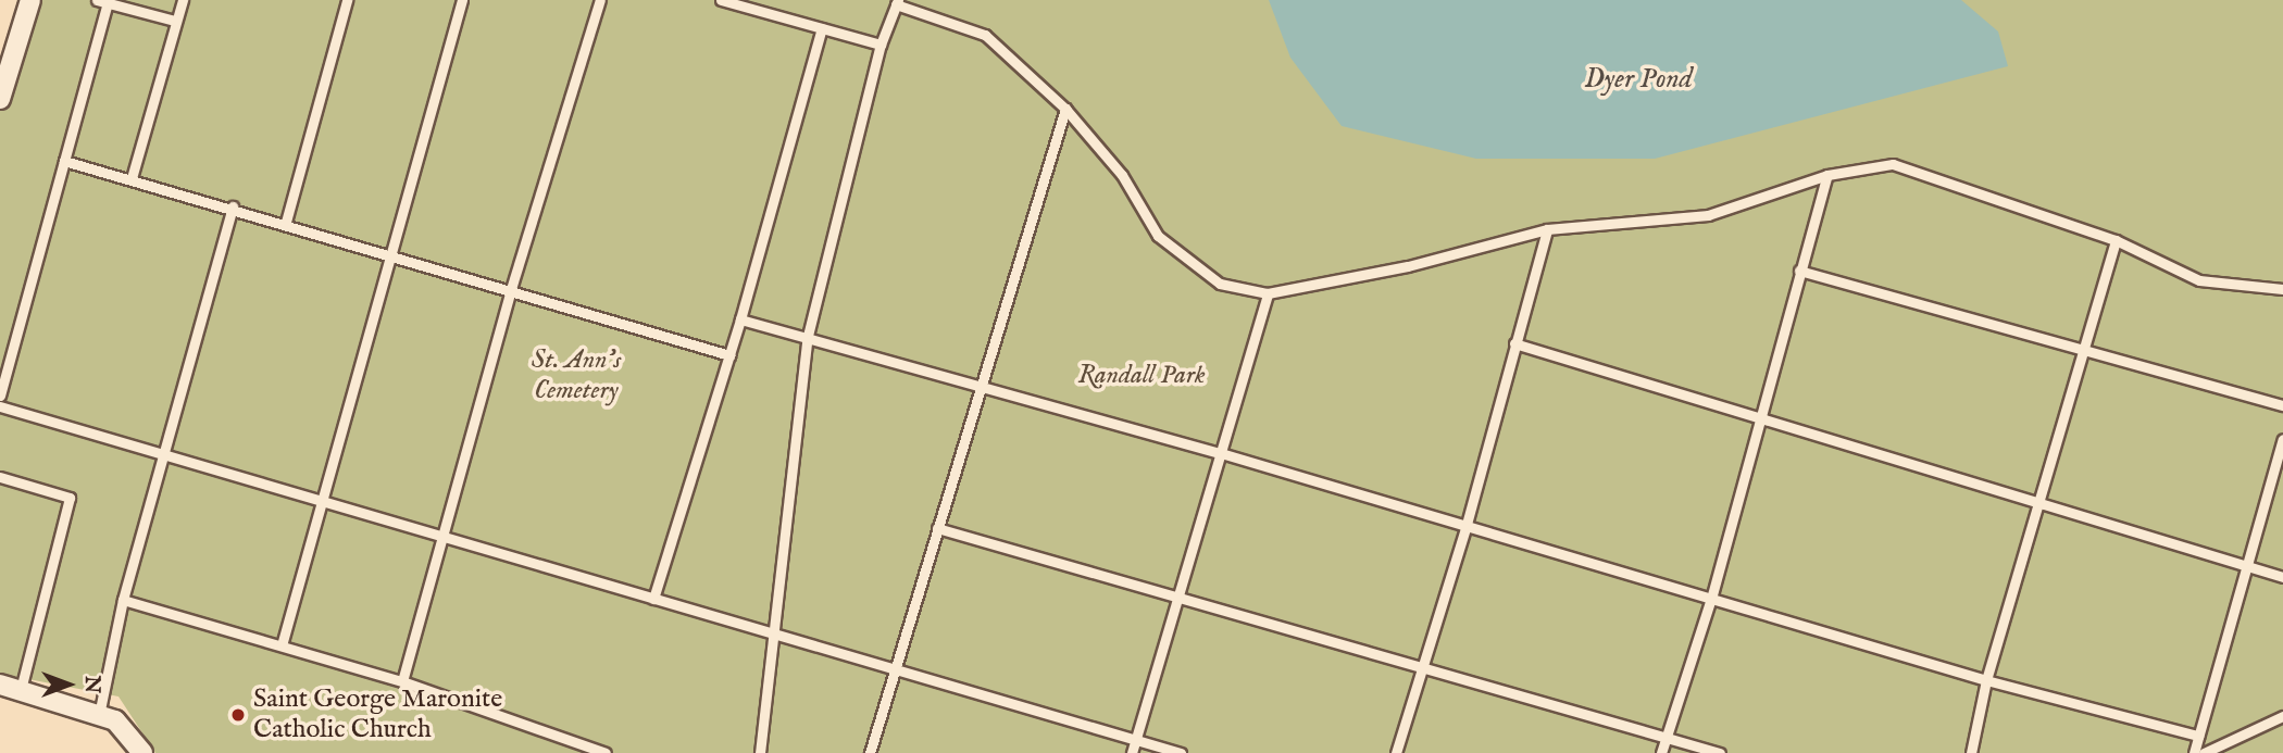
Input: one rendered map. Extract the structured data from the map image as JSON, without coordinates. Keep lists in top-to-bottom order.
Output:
{
  "water": ["Dyer Pond"],
  "parks": ["St. Ann's Cemetery", "Randall Park"],
  "places": ["Saint George Maronite Catholic Church"],
  "north": "right"
}
